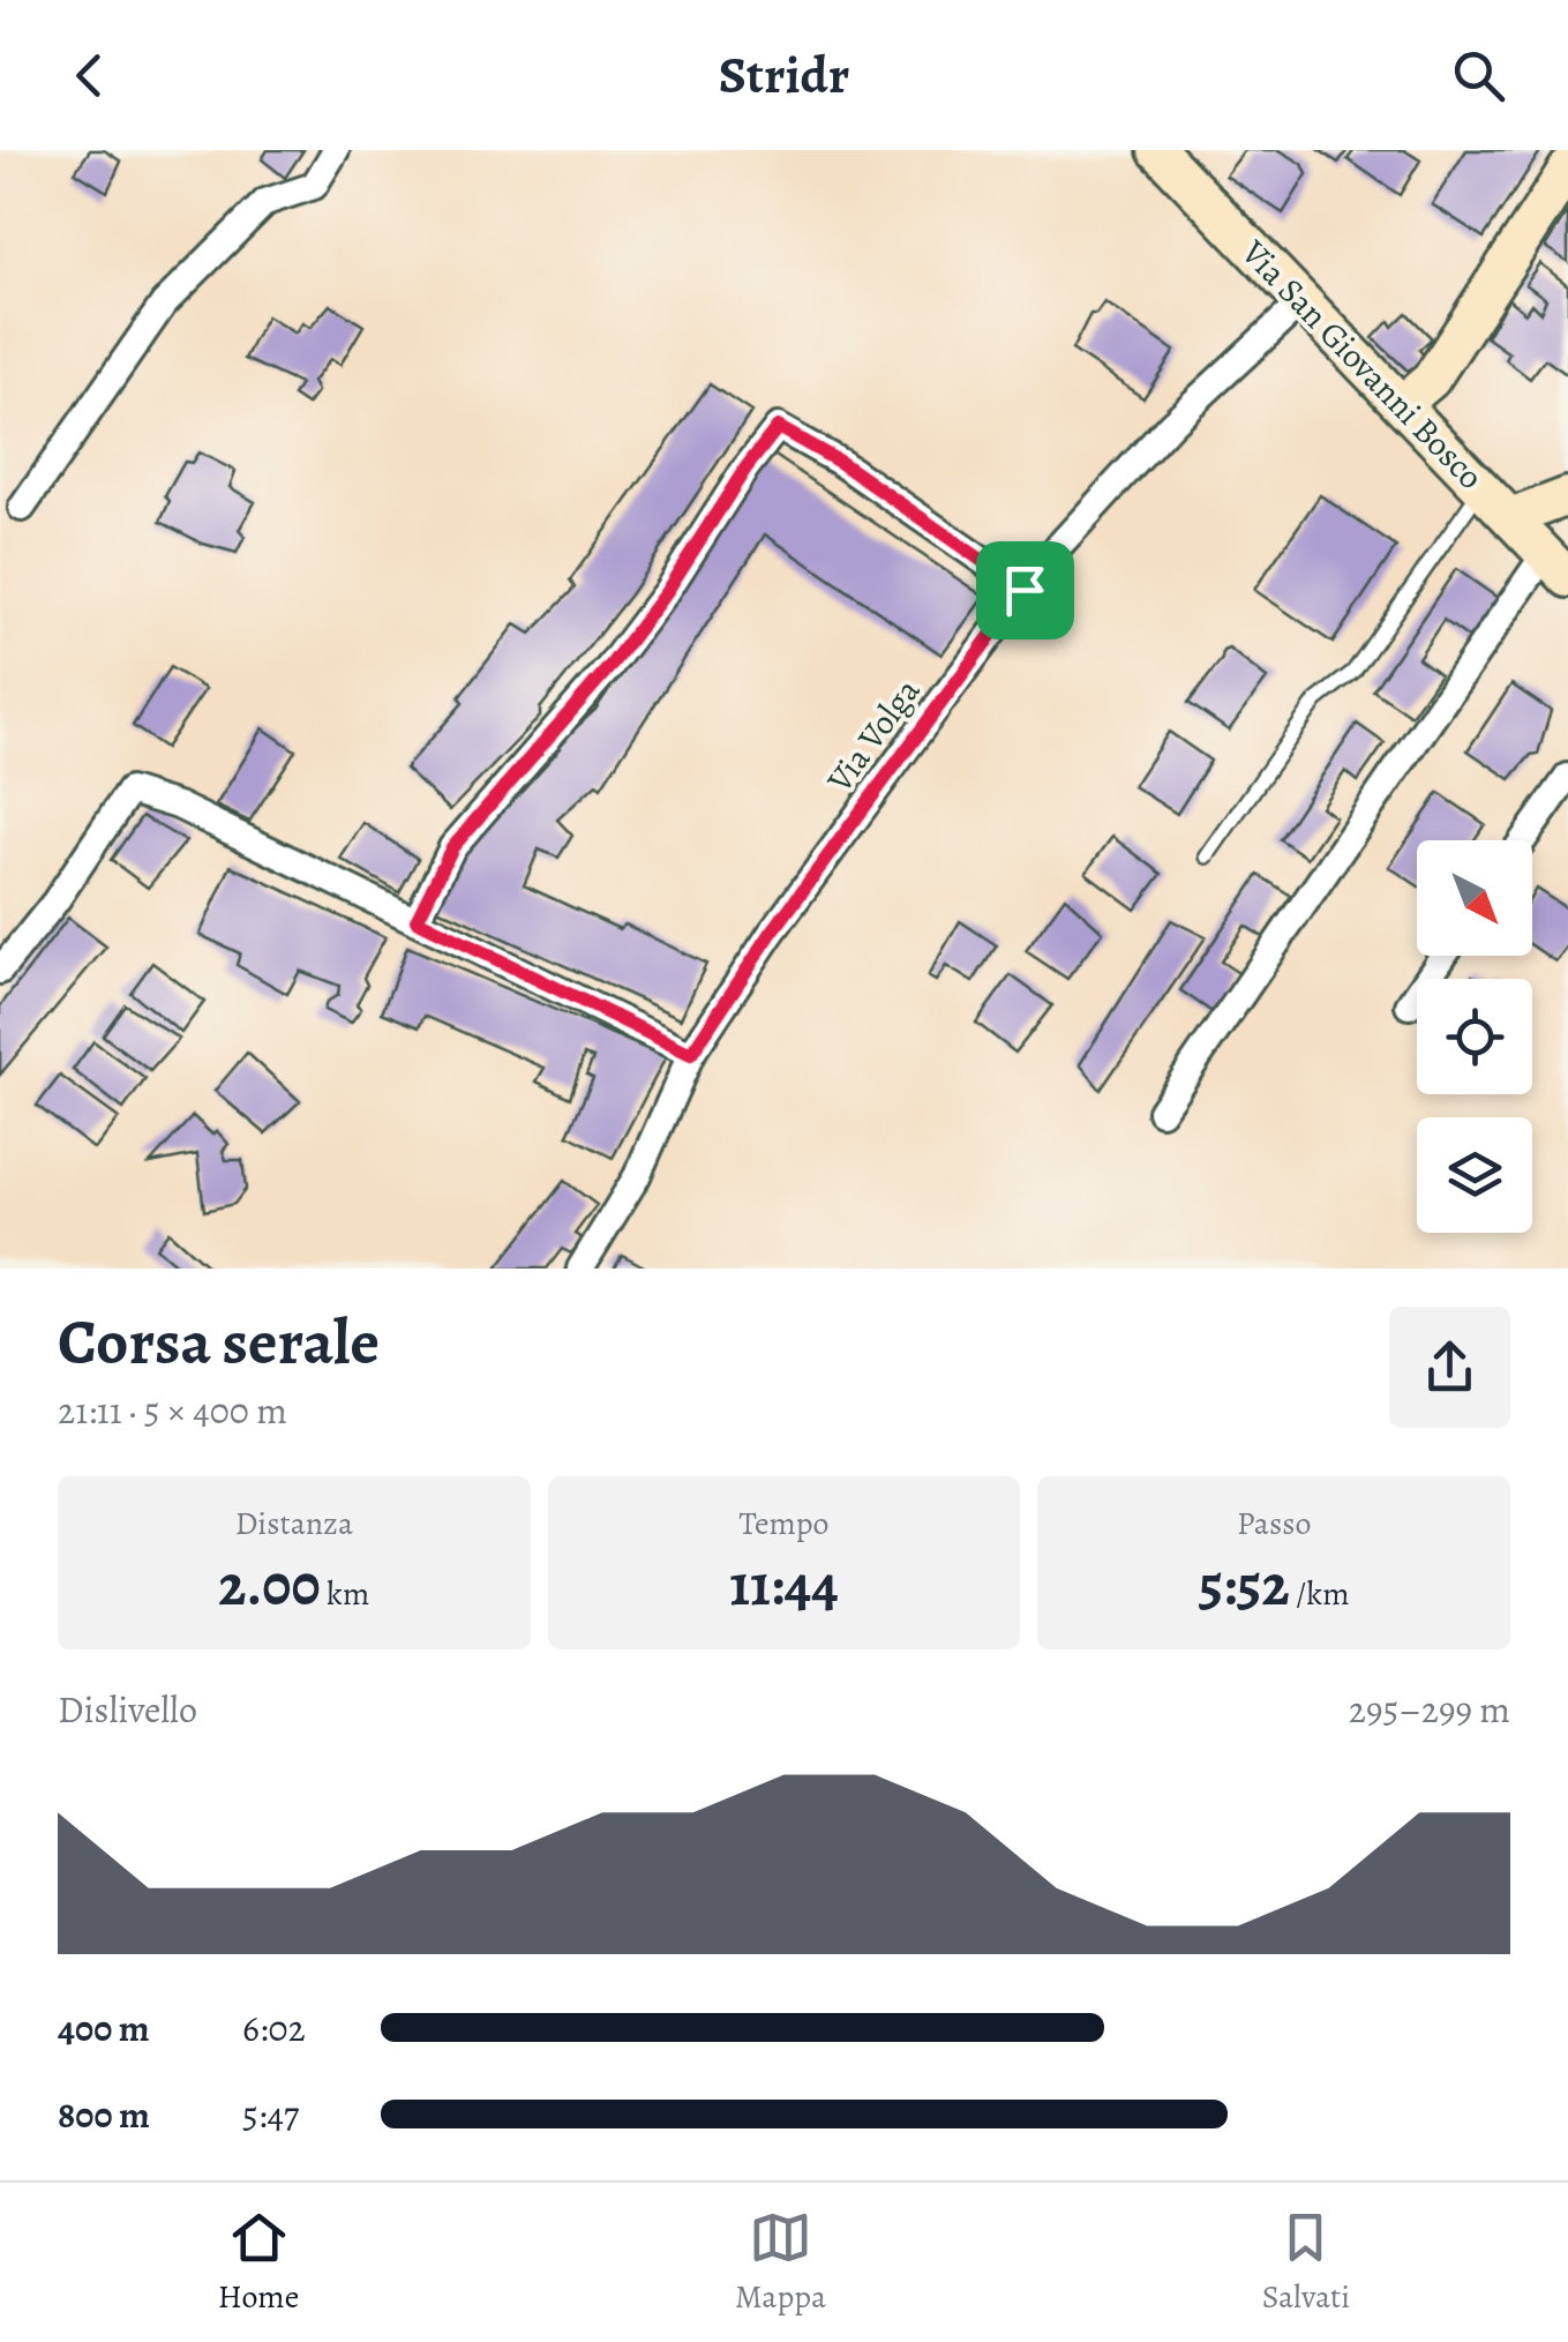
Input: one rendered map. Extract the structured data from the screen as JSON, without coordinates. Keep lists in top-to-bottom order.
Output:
{
  "streets": {
    "main road": ["Via San Giovanni Bosco"],
    "street": ["Via Volga"]
  },
  "crossings": [
    ["Via San Giovanni Bosco", "Via Volga"]
  ],
  "north": "bottom right",
  "page": {
    "header": "Stridr",
    "heading": ["Corsa serale", "21:11 · 5 × 400 m"],
    "stats": [
      ["Distanza", "2.00 km"],
      ["Tempo", "11:44"],
      ["Passo", "5:52 /km"]
    ],
    "chart": ["Dislivello", "295–299 m"],
    "list": [
      {
        "name": "400 m",
        "note": "6:02"
      },
      {
        "name": "800 m",
        "note": "5:47"
      }
    ],
    "tabs": ["Home", "Mappa", "Salvati"]
  }
}
